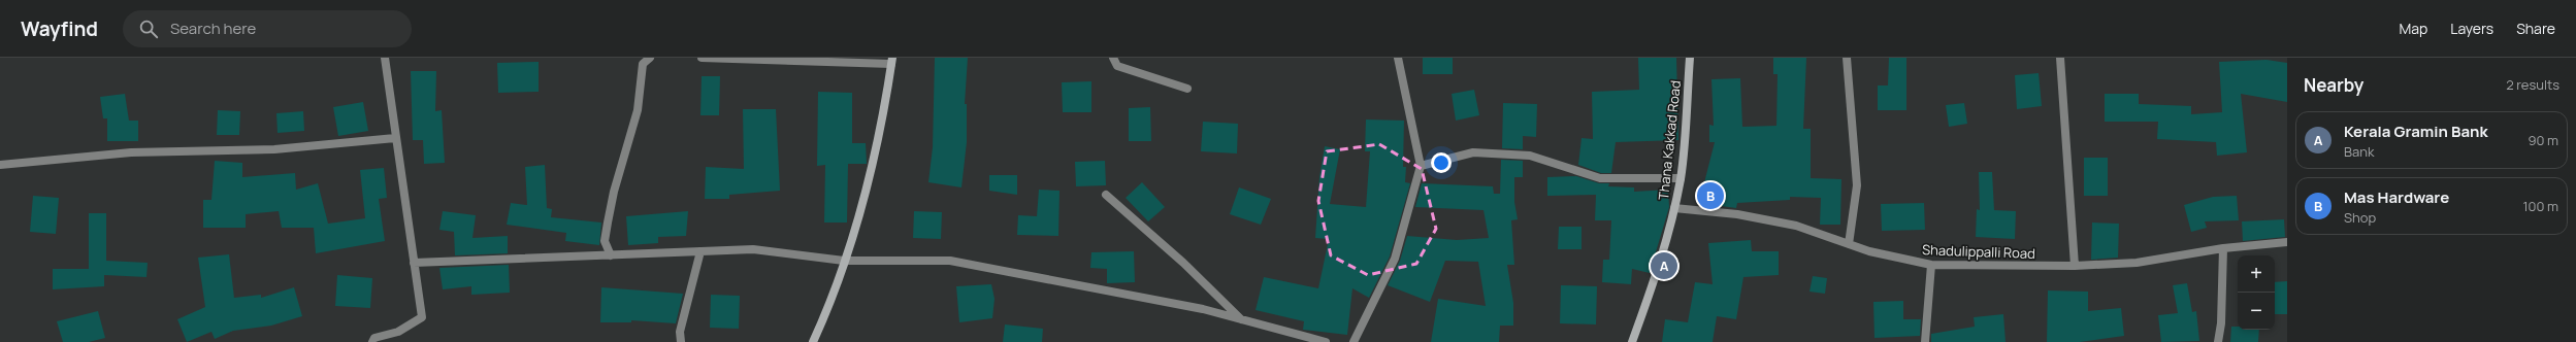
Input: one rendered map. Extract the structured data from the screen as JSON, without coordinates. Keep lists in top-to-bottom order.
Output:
{
  "streets": {
    "main road": ["Thana Kakkad Road"],
    "street": ["Shadulippalli Road"]
  },
  "crossings": [
    ["Thana Kakkad Road", "Shadulippalli Road"]
  ],
  "page": {
    "header": "Wayfind",
    "search": "Search here",
    "nav": ["Map", "Layers", "Share"],
    "heading": ["Nearby", "2 results"],
    "list": [
      {
        "mark": "A",
        "name": "Kerala Gramin Bank",
        "note": "Bank",
        "value": "90 m"
      },
      {
        "mark": "B",
        "name": "Mas Hardware",
        "note": "Shop",
        "value": "100 m"
      }
    ],
    "pins": ["B", "A"],
    "map_buttons": ["+", "−"]
  }
}
